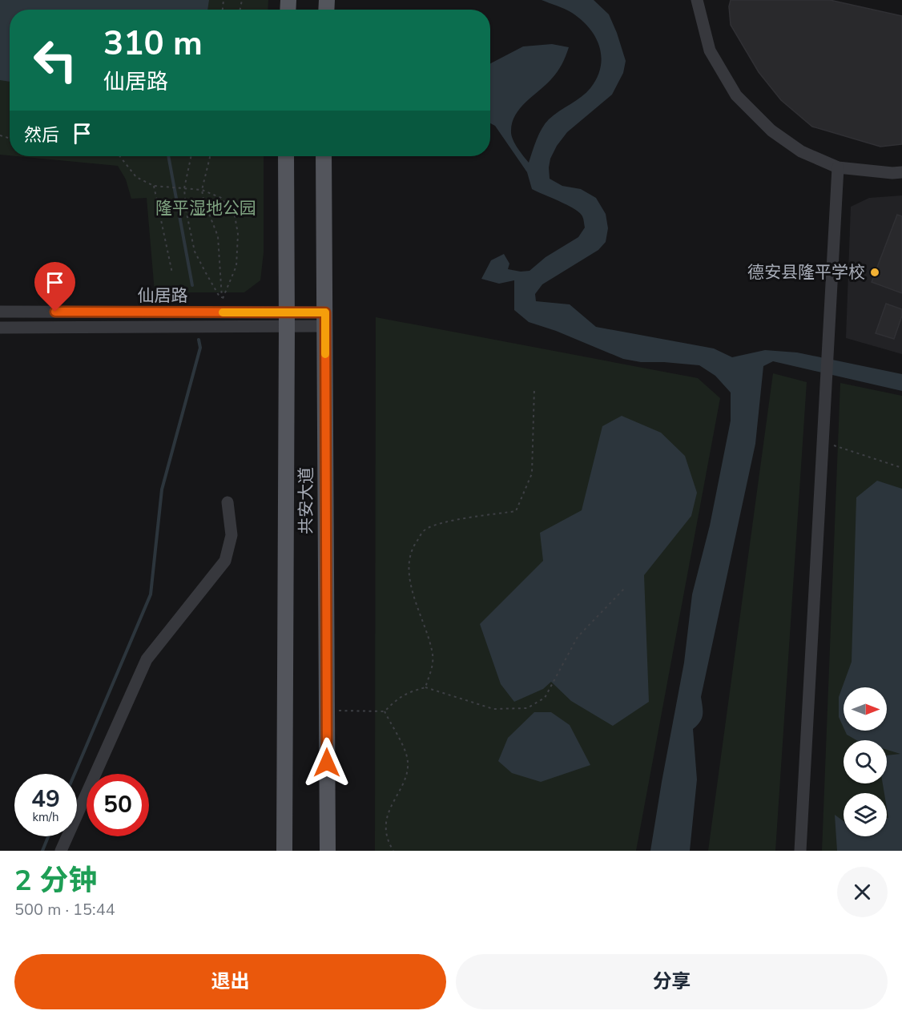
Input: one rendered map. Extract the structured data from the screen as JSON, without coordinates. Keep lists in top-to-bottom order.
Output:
{
  "streets": {
    "main road": ["共安大道"],
    "street": ["仙居路"]
  },
  "crossings": [
    ["仙居路", "共安大道"]
  ],
  "parks": ["隆平湿地公园"],
  "places": ["德安县隆平学校"],
  "north": "right",
  "page": {
    "turn": ["310 m", "仙居路"],
    "then": "然后",
    "speed": "49 km/h",
    "limit": "50",
    "heading": ["2 分钟", "500 m · 15:44"],
    "buttons": ["退出", "分享"]
  }
}
